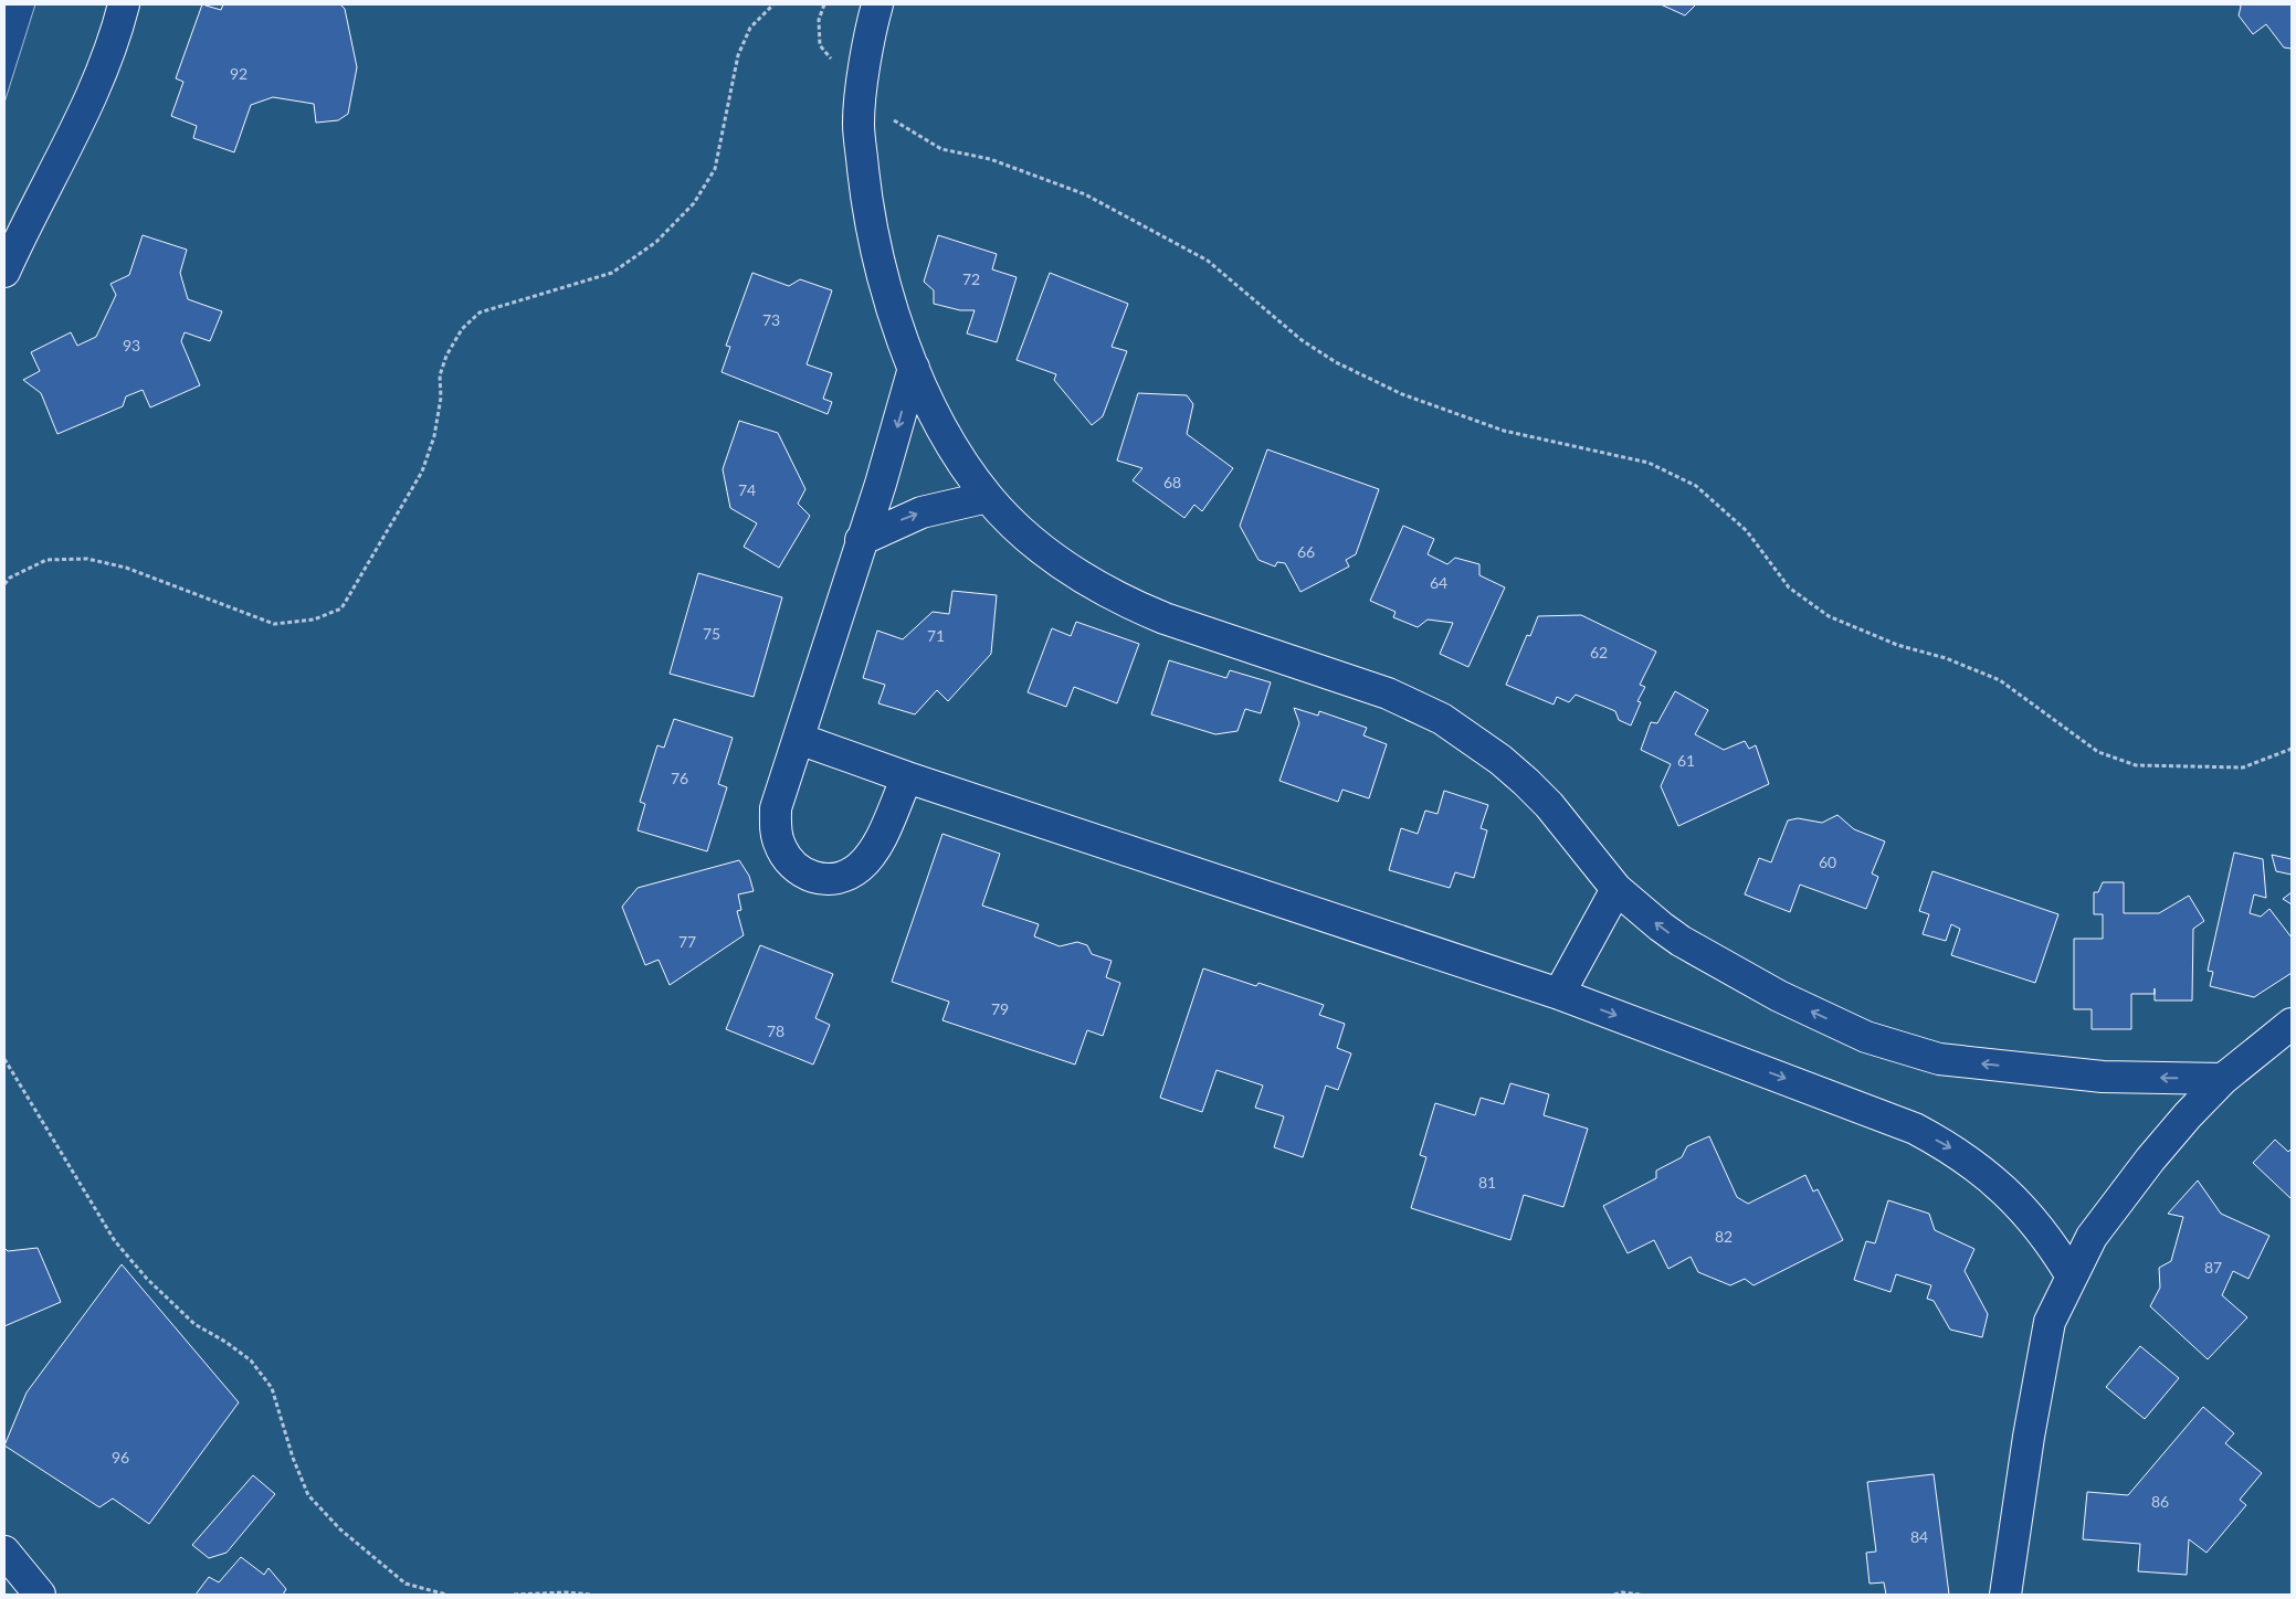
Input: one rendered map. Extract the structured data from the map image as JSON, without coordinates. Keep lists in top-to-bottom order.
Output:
{
  "house_numbers": [
    "92",
    "72",
    "73",
    "93",
    "68",
    "74",
    "66",
    "64",
    "75",
    "71",
    "62",
    "61",
    "76",
    "60",
    "77",
    "79",
    "78",
    "81",
    "82",
    "87",
    "96",
    "86",
    "84"
  ]
}
